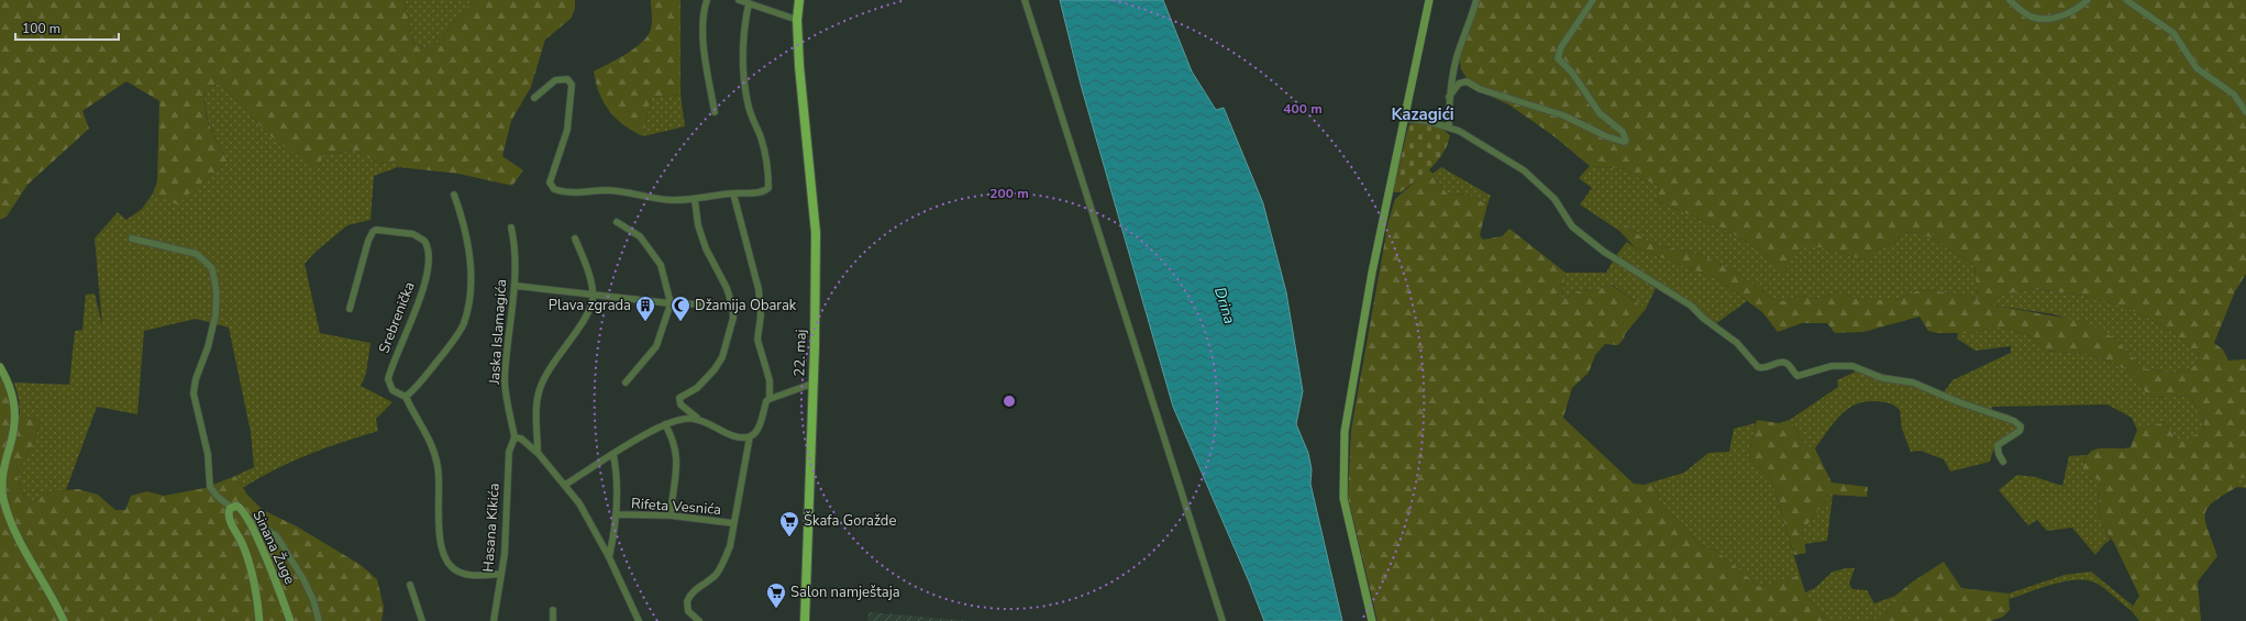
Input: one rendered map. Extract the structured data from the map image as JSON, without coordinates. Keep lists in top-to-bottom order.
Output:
{
  "streets": {
    "main road": ["22. maj"],
    "street": [
      "Srebrenička",
      "Jaska Islamagića",
      "Rifeta Vesnića",
      "Hasana Kikića",
      "Sinana Žuge"
    ]
  },
  "crossings": [
    ["Srebrenička", "Hasana Kikića"],
    ["Jaska Islamagića", "Hasana Kikića"]
  ],
  "districts": ["Kazagići"],
  "water": ["Drina"],
  "places": {
    "building": ["Plava zgrada"],
    "mosque": ["Džamija Obarak"],
    "supermarket": ["Škafa Goražde", "Salon namještaja"]
  },
  "scale_bar": "100 m",
  "rings": ["400 m", "200 m"]
}
